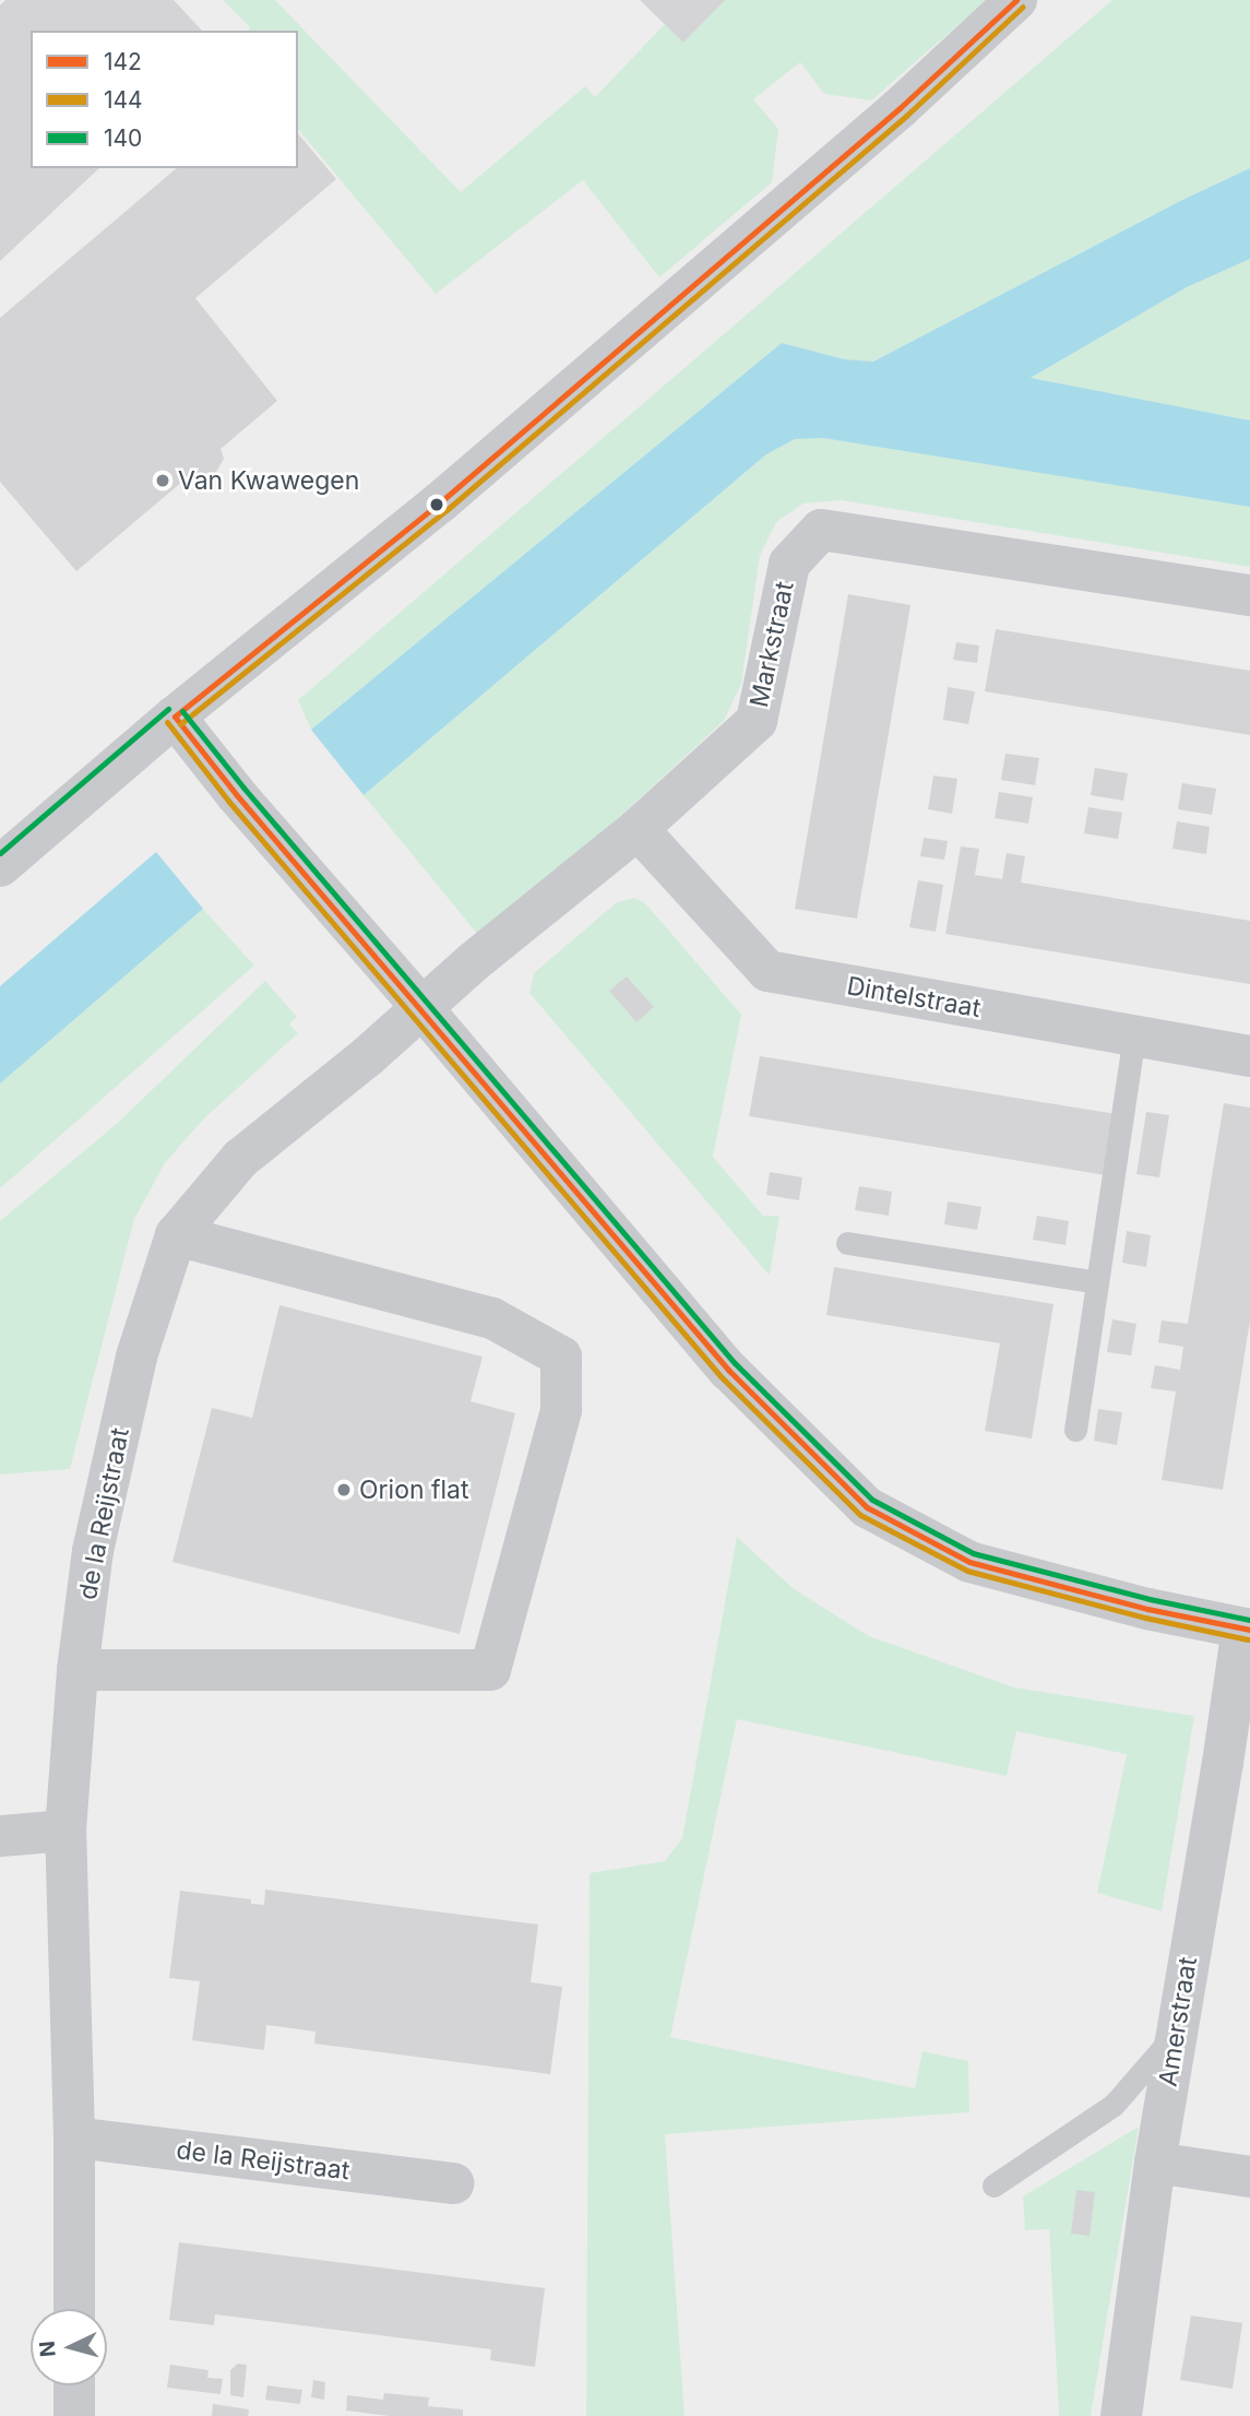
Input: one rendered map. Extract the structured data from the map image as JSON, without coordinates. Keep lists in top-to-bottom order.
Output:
{
  "streets": {
    "street": [
      "Markstraat",
      "Dintelstraat",
      "de la Reijstraat",
      "Amerstraat"
    ]
  },
  "crossings": [
    ["Markstraat", "Dintelstraat"],
    ["Markstraat", "de la Reijstraat"]
  ],
  "places": ["Van Kwawegen", "Orion flat"],
  "lines": ["transit line 142", "transit line 144", "transit line 140"],
  "legend": ["142", "144", "140"],
  "north": "left"
}
